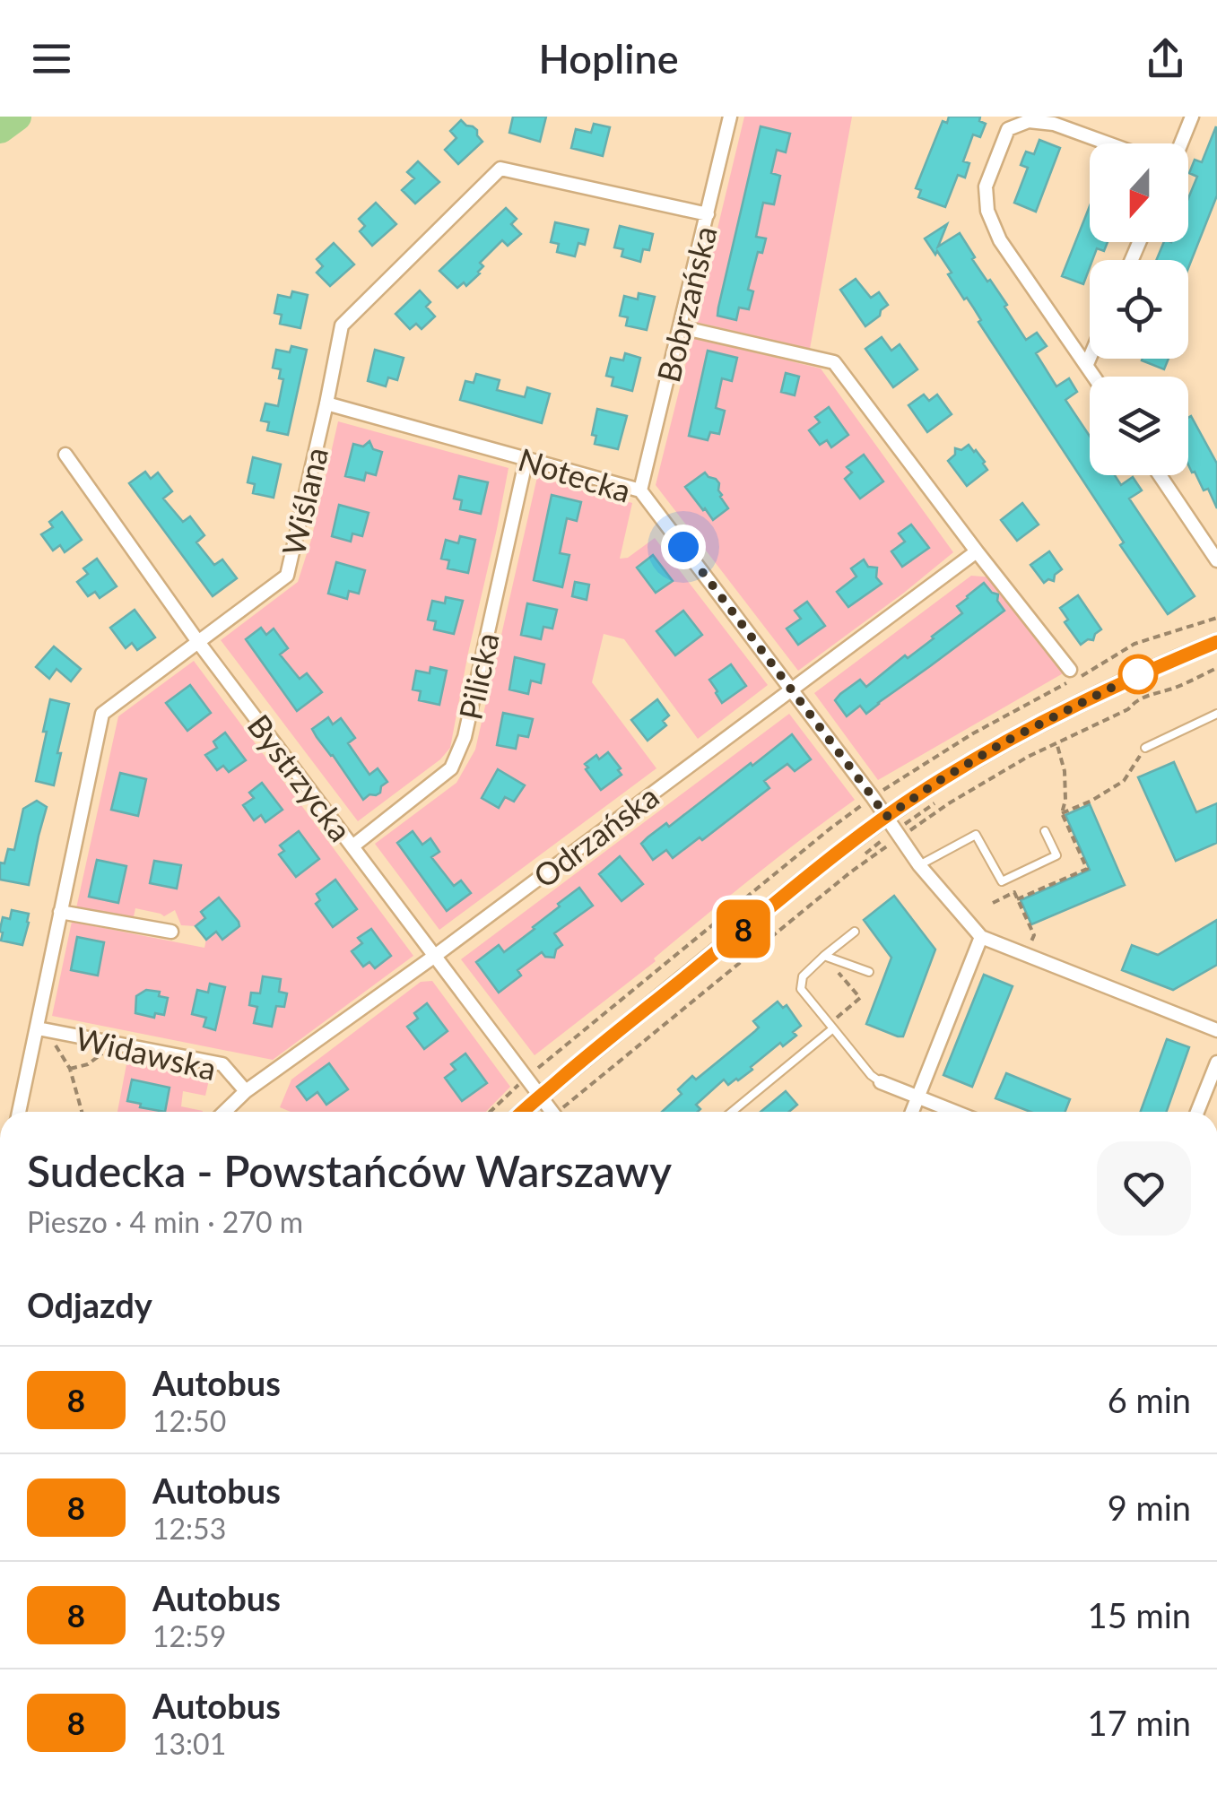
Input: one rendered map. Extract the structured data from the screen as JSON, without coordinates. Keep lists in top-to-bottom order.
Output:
{
  "streets": {
    "street": [
      "Bobrzańska",
      "Notecka",
      "Wiślana",
      "Pilicka",
      "Bystrzycka",
      "Odrzańska",
      "Widawska"
    ]
  },
  "crossings": [
    ["Bobrzańska", "Notecka"],
    ["Bobrzańska", "Wiślana"],
    ["Notecka", "Wiślana"],
    ["Notecka", "Pilicka"],
    ["Notecka", "Odrzańska"],
    ["Wiślana", "Bystrzycka"],
    ["Wiślana", "Widawska"],
    ["Pilicka", "Bystrzycka"],
    ["Bystrzycka", "Odrzańska"],
    ["Odrzańska", "Widawska"]
  ],
  "lines": ["bus line 8"],
  "north": "bottom",
  "page": {
    "header": "Hopline",
    "on_map": "8",
    "heading": [
      ["Sudecka - Powstańców Warszawy", "Pieszo · 4 min · 270 m"],
      "Odjazdy"
    ],
    "list": [
      {
        "mark": "8",
        "name": "Autobus",
        "note": "12:50",
        "value": "6 min"
      },
      {
        "mark": "8",
        "name": "Autobus",
        "note": "12:53",
        "value": "9 min"
      },
      {
        "mark": "8",
        "name": "Autobus",
        "note": "12:59",
        "value": "15 min"
      },
      {
        "mark": "8",
        "name": "Autobus",
        "note": "13:01",
        "value": "17 min"
      }
    ]
  }
}
